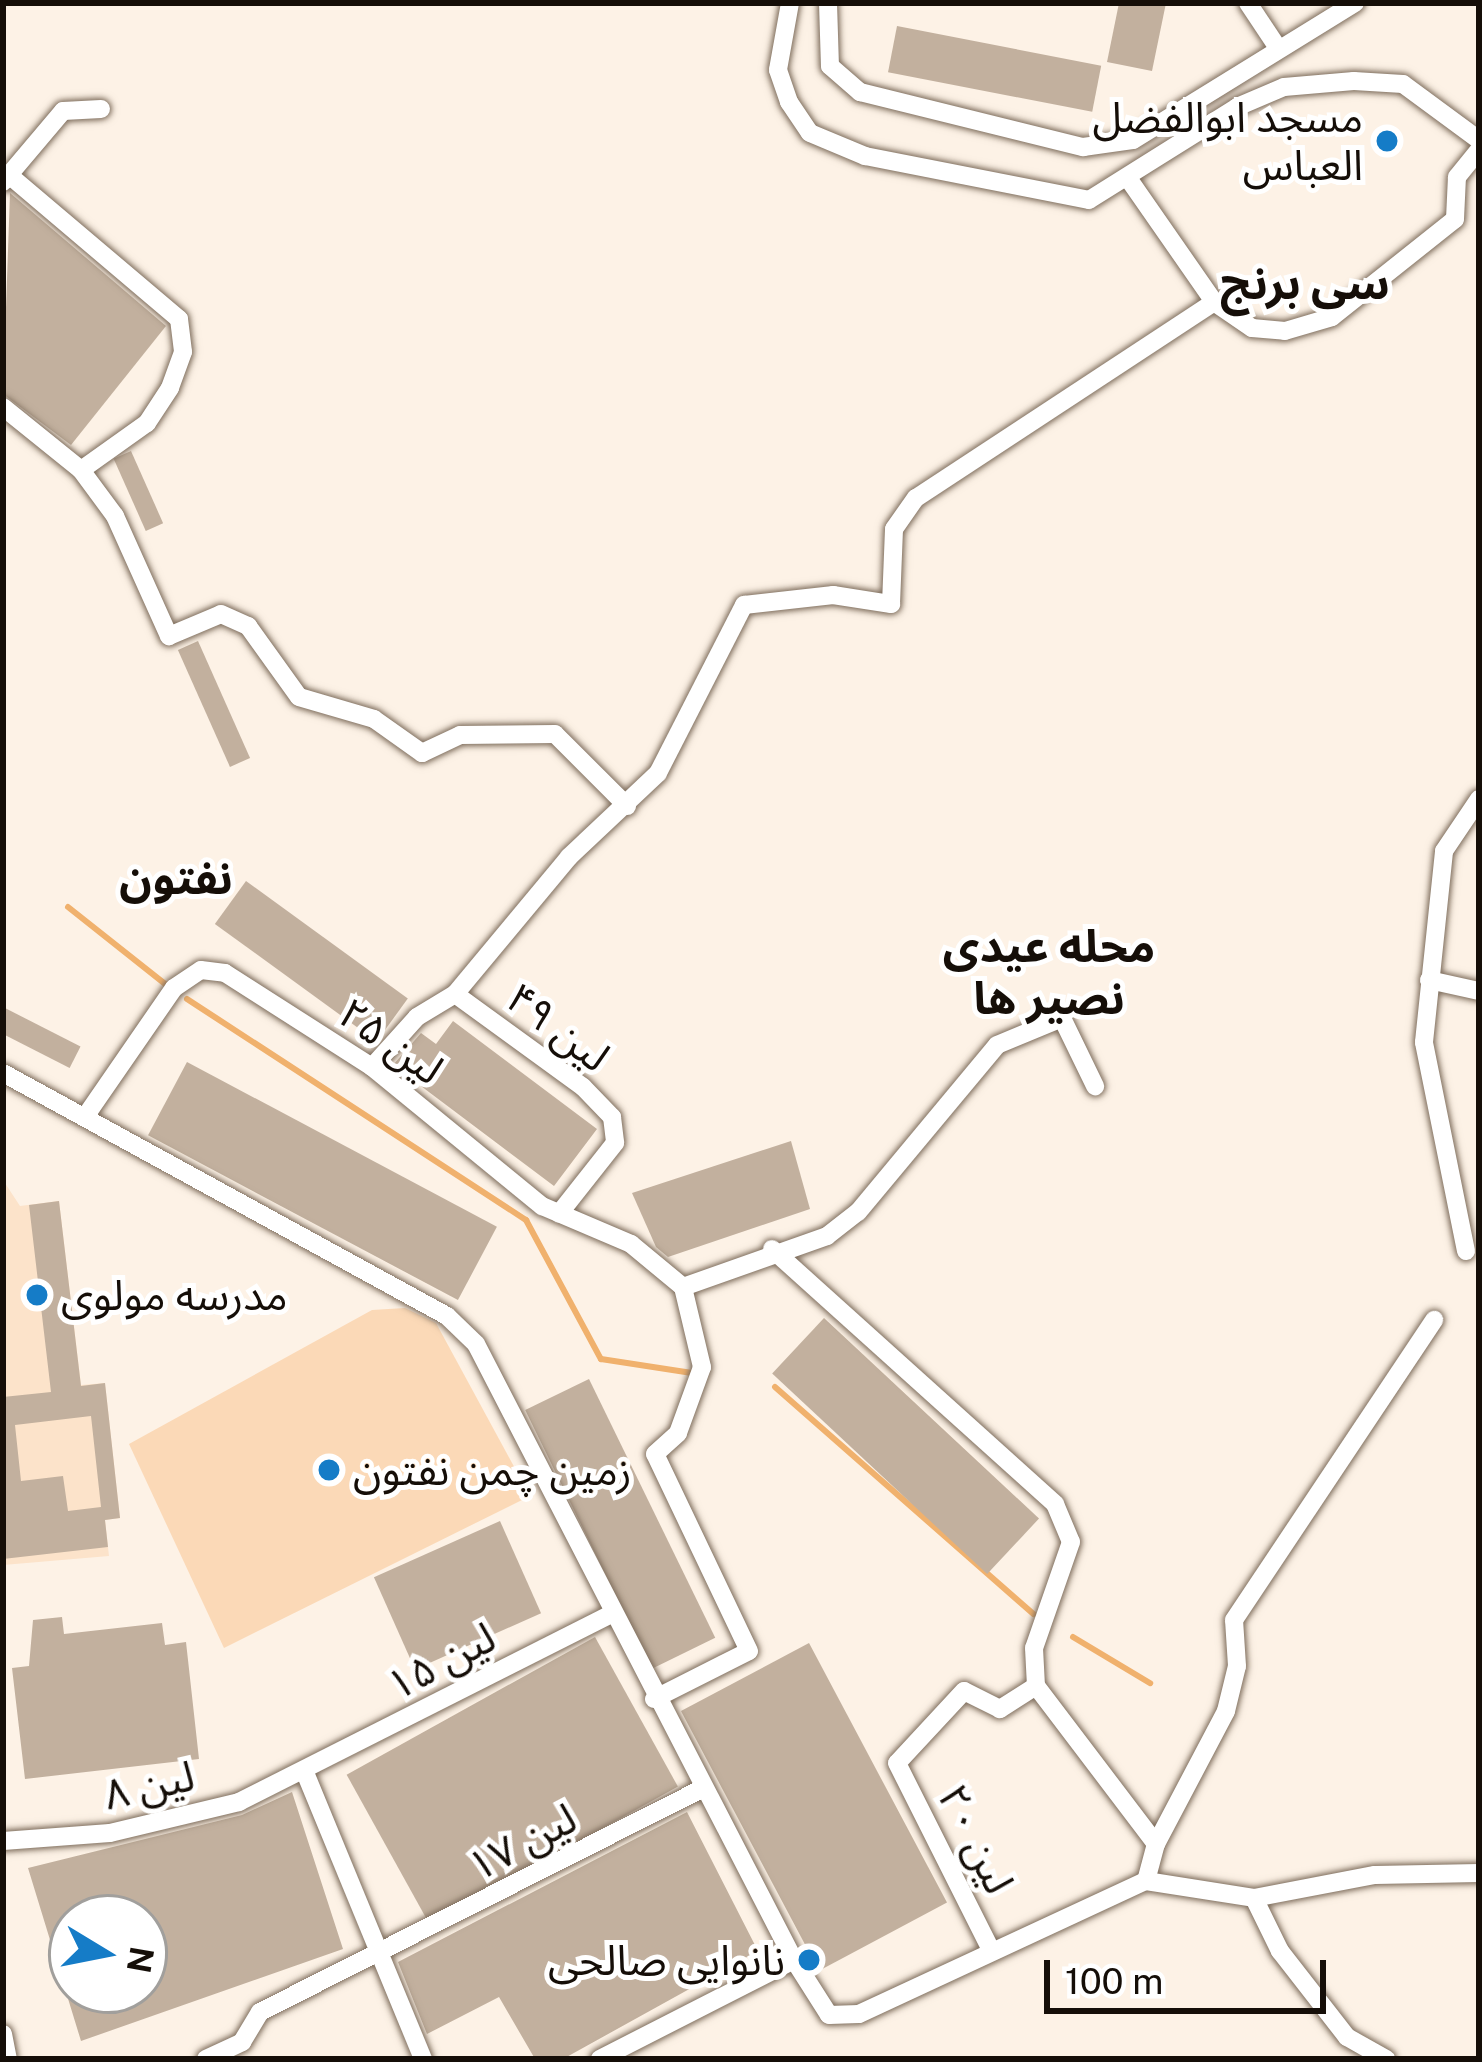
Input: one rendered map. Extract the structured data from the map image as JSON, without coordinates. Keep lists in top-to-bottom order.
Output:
{
  "streets": {
    "street": [
      "لین ۴۹",
      "لین ۲۵",
      "لین ۱۵",
      "لین ۸",
      "لین ۲۰",
      "لین ۱۷"
    ]
  },
  "crossings": [
    ["لین ۴۹", "لین ۲۵"],
    ["لین ۱۵", "لین ۸"]
  ],
  "districts": ["سی برنج", "نفتون", "محله عیدی نصیر ها"],
  "places": [
    "مسجد ابوالفضل العباس",
    "مدرسه مولوی",
    "زمین چمن نفتون",
    "نانوایی صالحی"
  ],
  "scale_bar": "100 m",
  "north": "right"
}
